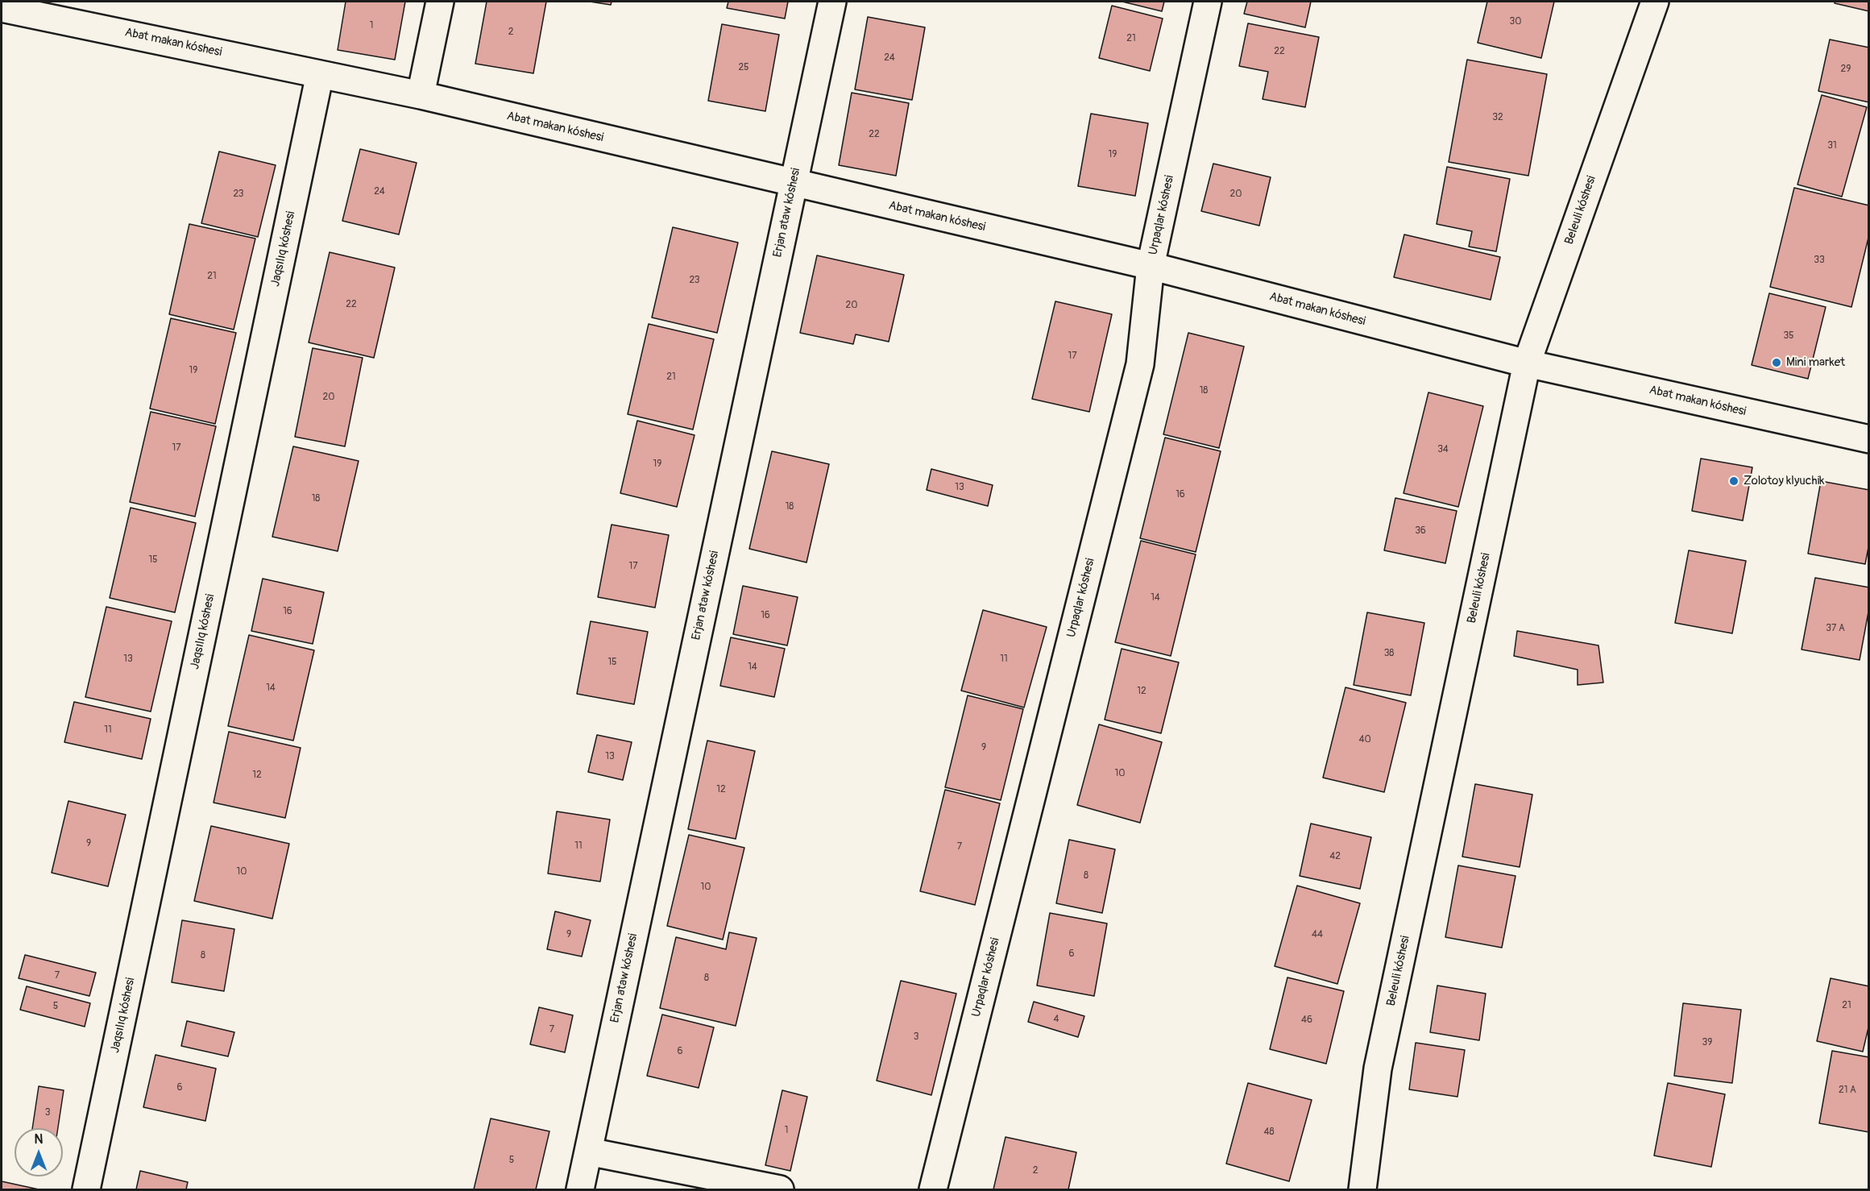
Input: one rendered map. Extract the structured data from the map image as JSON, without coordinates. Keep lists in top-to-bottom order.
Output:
{
  "streets": {
    "street": [
      "Abat makan kóshesi",
      "Beleuli kóshesi",
      "Erjan ataw kóshesi",
      "Urpaqlar kóshesi",
      "Jaqsılıq kóshesi"
    ]
  },
  "crossings": [
    ["Abat makan kóshesi", "Beleuli kóshesi"],
    ["Abat makan kóshesi", "Erjan ataw kóshesi"],
    ["Abat makan kóshesi", "Urpaqlar kóshesi"],
    ["Abat makan kóshesi", "Jaqsılıq kóshesi"]
  ],
  "places": ["Mini market", "Zolotoy klyuchik"],
  "house_numbers": [
    "30",
    "1",
    "2",
    "21",
    "22",
    "24",
    "25",
    "29",
    "32",
    "22",
    "31",
    "19",
    "24",
    "23",
    "20",
    "33",
    "21",
    "23",
    "22",
    "20",
    "35",
    "17",
    "19",
    "21",
    "18",
    "20",
    "17",
    "34",
    "19",
    "13",
    "16",
    "18",
    "18",
    "36",
    "15",
    "17",
    "14",
    "16",
    "16",
    "37 А",
    "38",
    "13",
    "11",
    "15",
    "14",
    "14",
    "12",
    "11",
    "40",
    "9",
    "13",
    "10",
    "12",
    "12",
    "9",
    "11",
    "7",
    "42",
    "10",
    "8",
    "10",
    "9",
    "44",
    "6",
    "8",
    "7",
    "8",
    "21",
    "5",
    "4",
    "46",
    "7",
    "3",
    "39",
    "6",
    "6",
    "21 А",
    "3",
    "1",
    "48",
    "5",
    "2"
  ],
  "north": "top"
}
